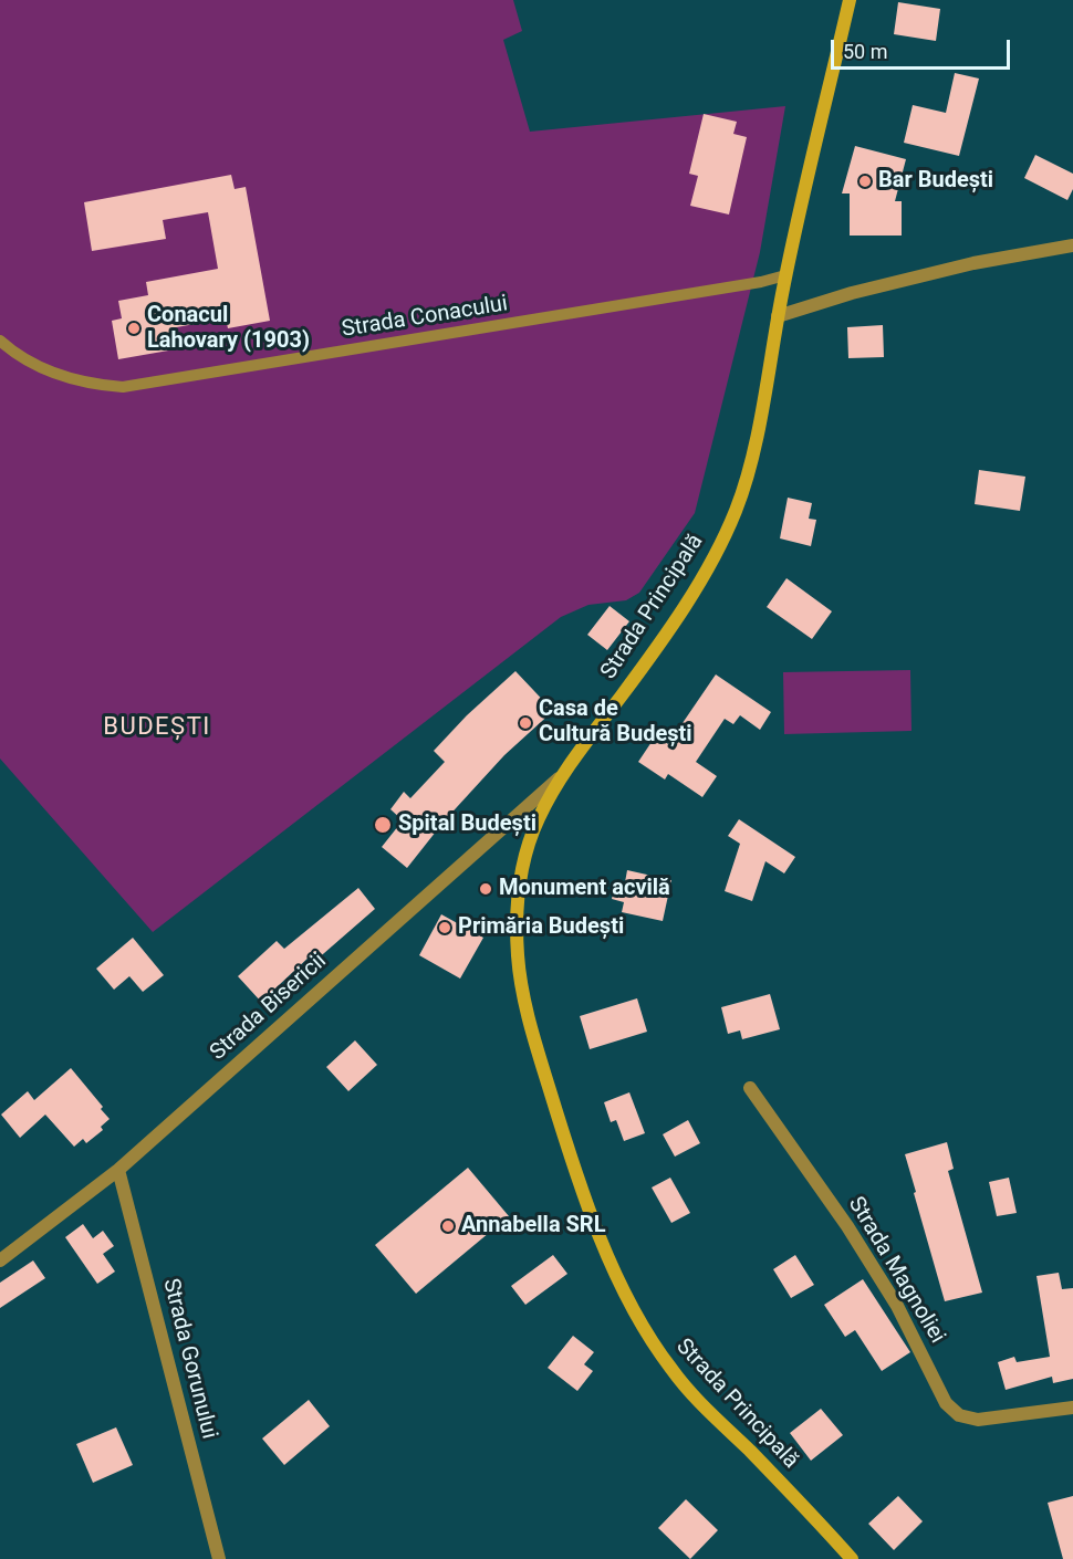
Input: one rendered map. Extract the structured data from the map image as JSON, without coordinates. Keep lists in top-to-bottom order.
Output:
{
  "streets": {
    "main road": ["Strada Principală"],
    "street": ["Strada Bisericii", "Strada Magnoliei", "Strada Gorunului"],
    "lane": ["Strada Conacului"]
  },
  "crossings": [
    ["Strada Conacului", "Strada Principală"],
    ["Strada Principală", "Strada Bisericii"],
    ["Strada Bisericii", "Strada Gorunului"]
  ],
  "districts": ["BUDEȘTI"],
  "places": [
    "Bar Budești",
    "Conacul Lahovary (1903)",
    "Casa de Cultură Budești",
    "Spital Budești",
    "Monument acvilă",
    "Primăria Budești",
    "Annabella SRL"
  ],
  "scale_bar": "50 m"
}
